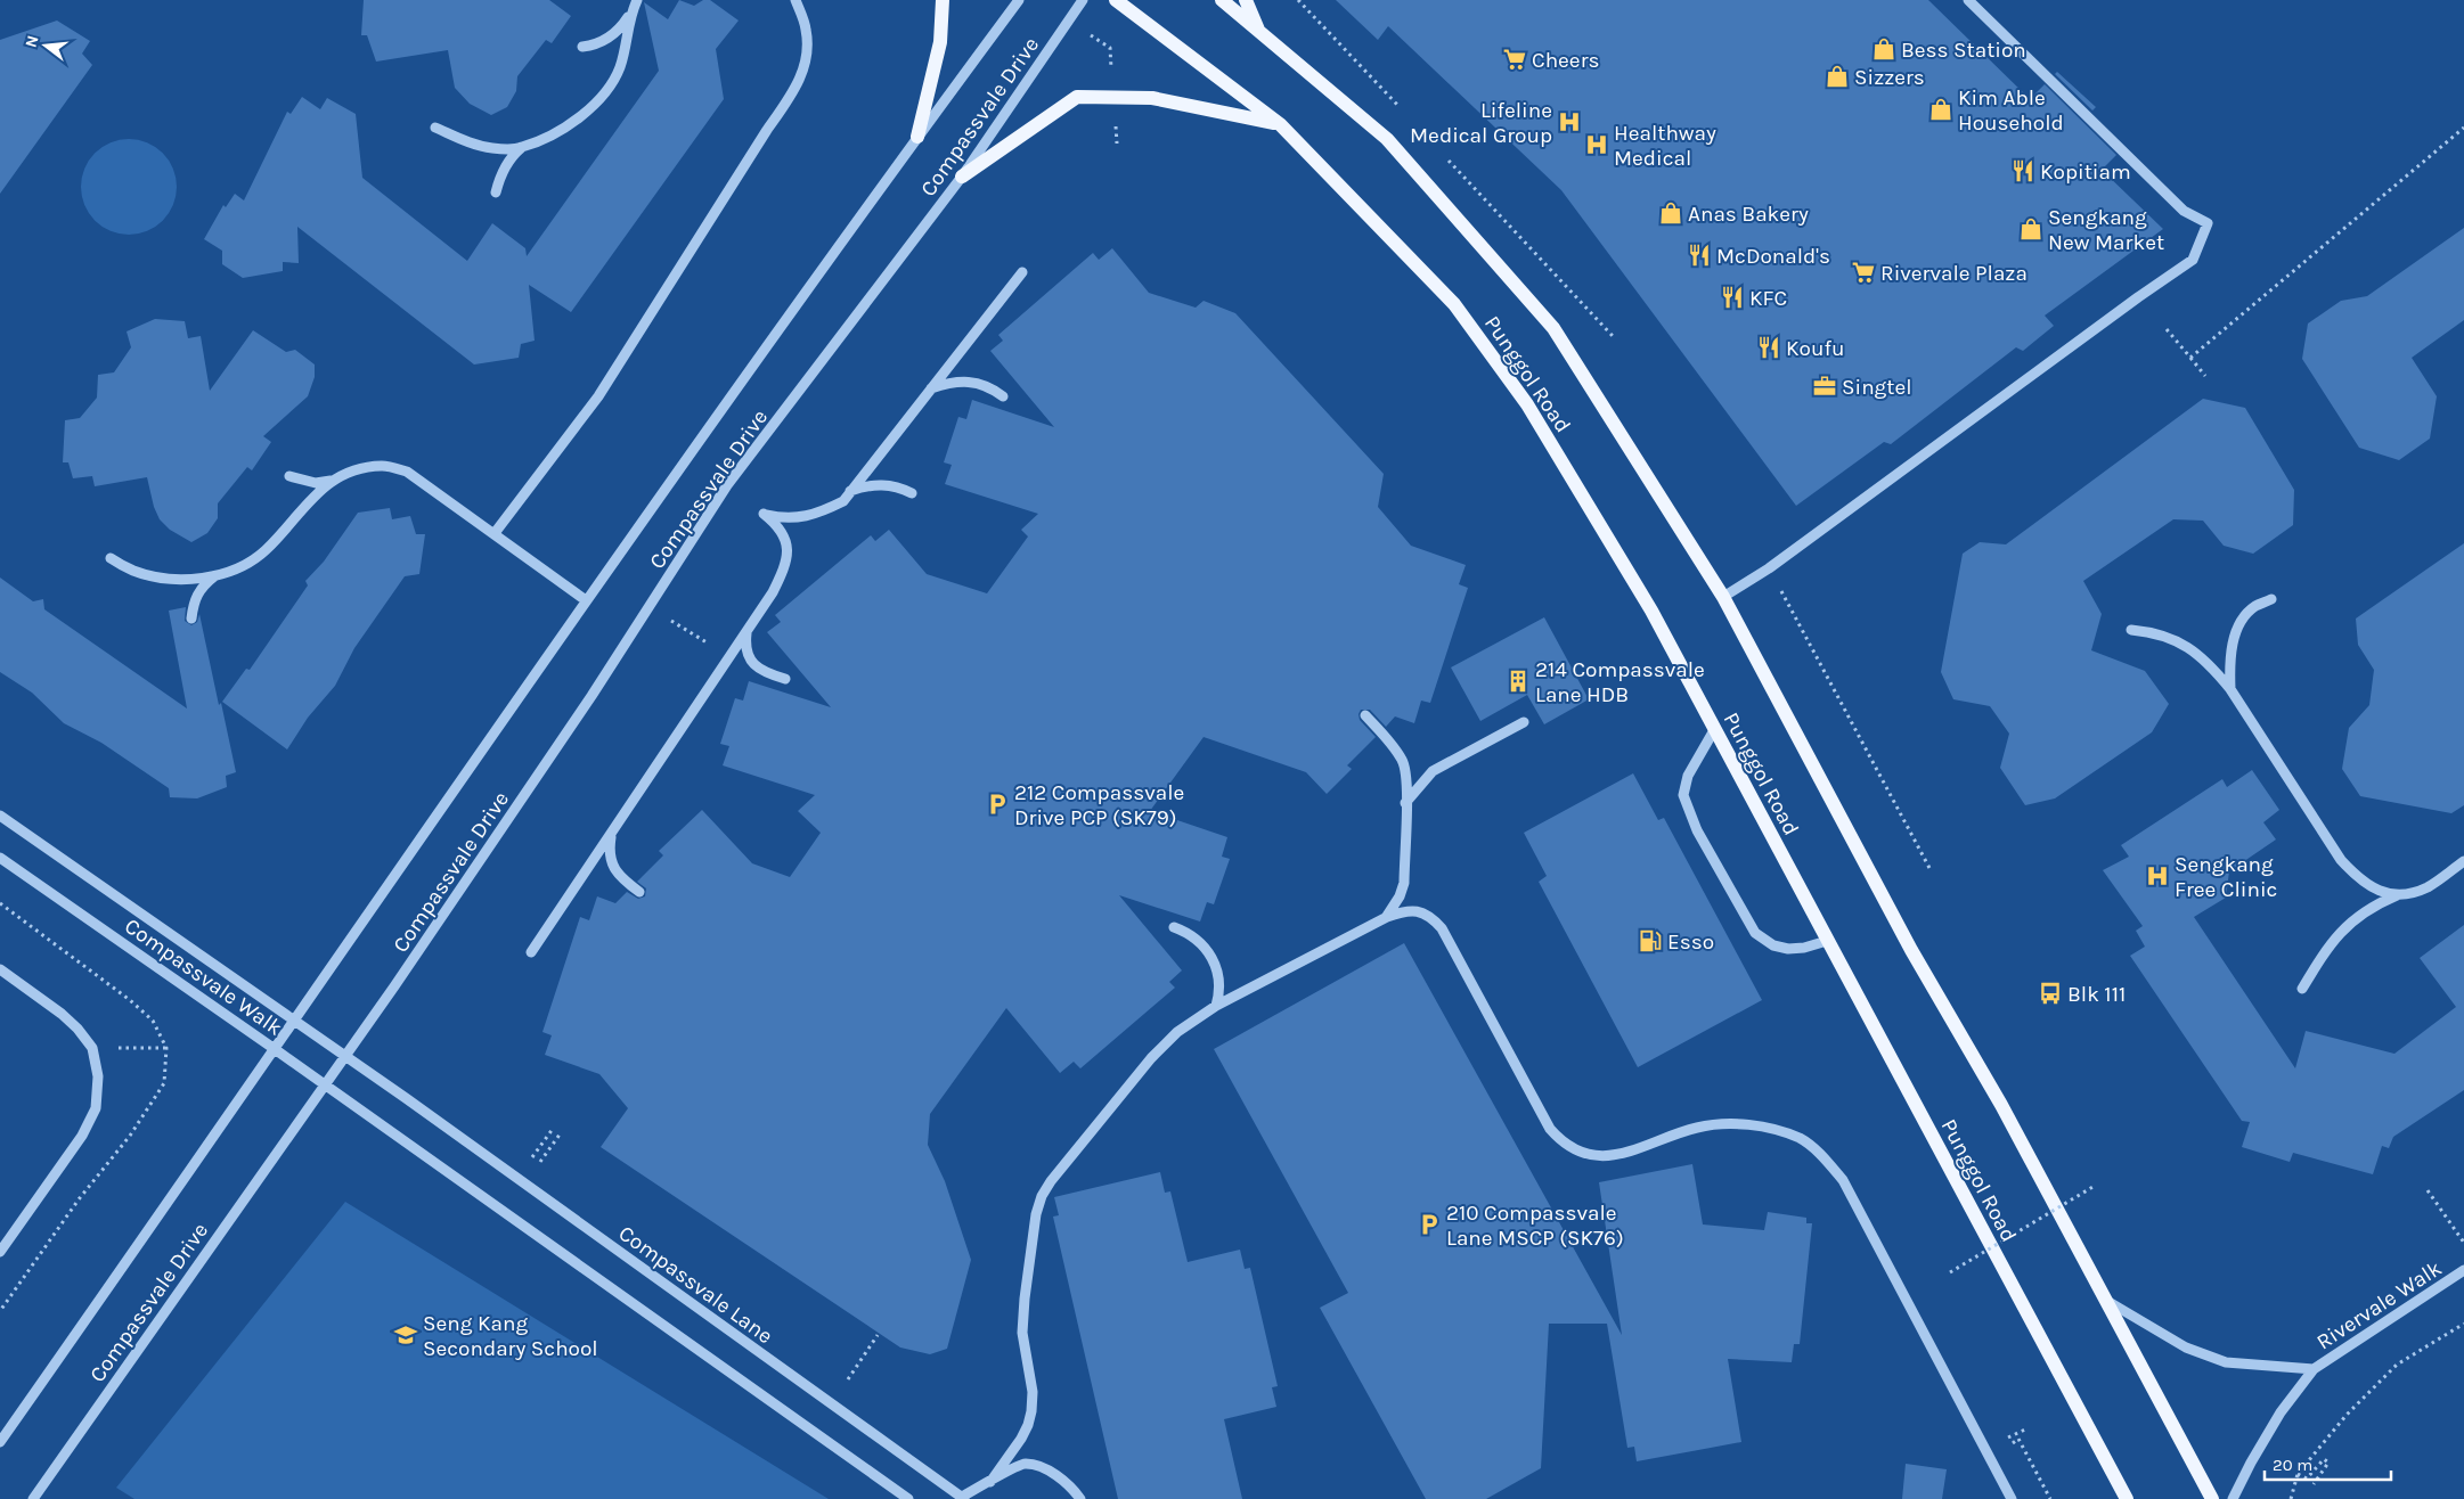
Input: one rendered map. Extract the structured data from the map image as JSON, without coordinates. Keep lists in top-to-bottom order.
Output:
{
  "streets": {
    "main road": ["Punggol Road"],
    "street": [
      "Compassvale Drive",
      "Compassvale Walk",
      "Compassvale Lane",
      "Rivervale Walk"
    ]
  },
  "crossings": [
    ["Compassvale Drive", "Compassvale Walk"],
    ["Compassvale Drive", "Compassvale Lane"],
    ["Punggol Road", "Rivervale Walk"]
  ],
  "places": {
    "shop": [
      "Bess Station",
      "Sizzers",
      "Kim Able Household",
      "Anas Bakery",
      "Sengkang New Market"
    ],
    "supermarket": ["Cheers", "Rivervale Plaza"],
    "hospital": ["Lifeline Medical Group", "Healthway Medical", "Sengkang Free Clinic"],
    "restaurant": [
      "Kopitiam",
      "McDonald's",
      "KFC",
      "Koufu"
    ],
    "office": ["Singtel"],
    "building": ["214 Compassvale Lane HDB"],
    "parking": ["212 Compassvale Drive PCP (SK79)", "210 Compassvale Lane MSCP (SK76)"],
    "fuel station": ["Esso"],
    "bus stop": ["Blk 111"],
    "school or university": ["Seng Kang Secondary School"]
  },
  "scale_bar": "20 m",
  "north": "left"
}
